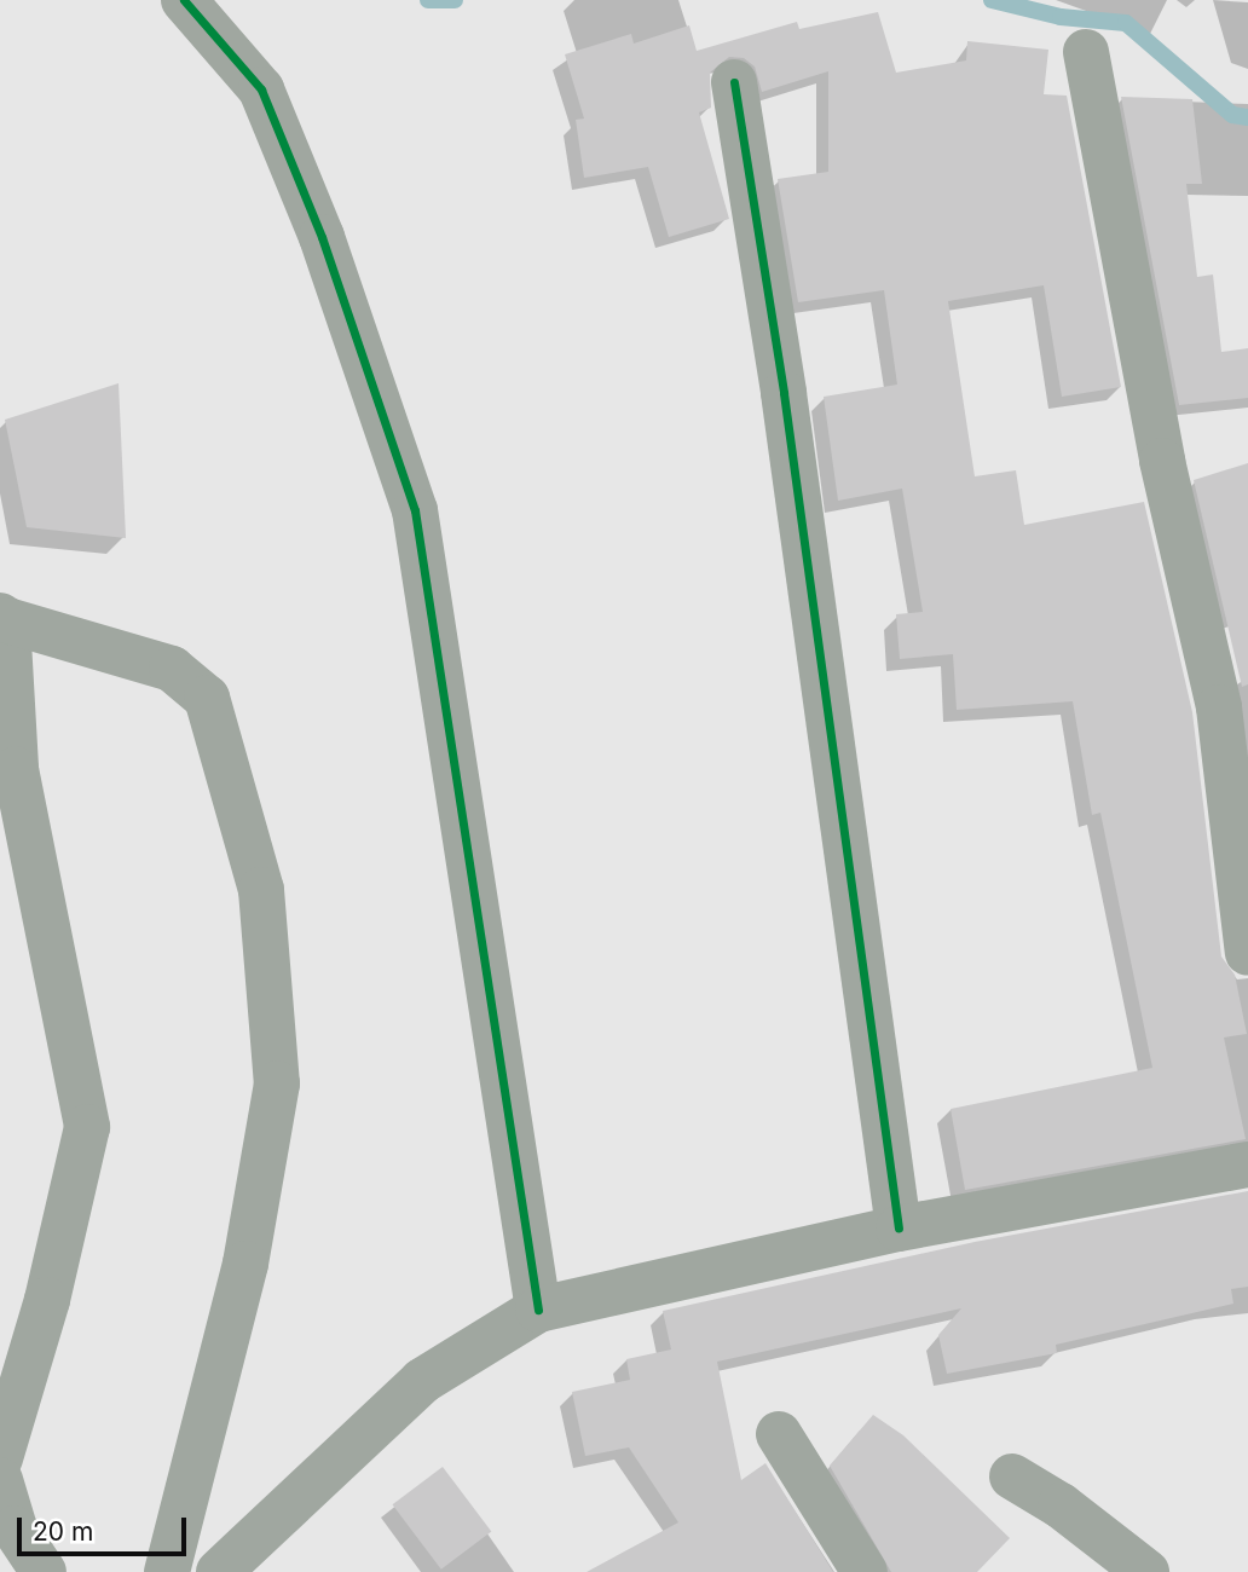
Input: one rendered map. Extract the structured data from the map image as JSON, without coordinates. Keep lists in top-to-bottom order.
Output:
{
  "scale_bar": "20 m"
}
